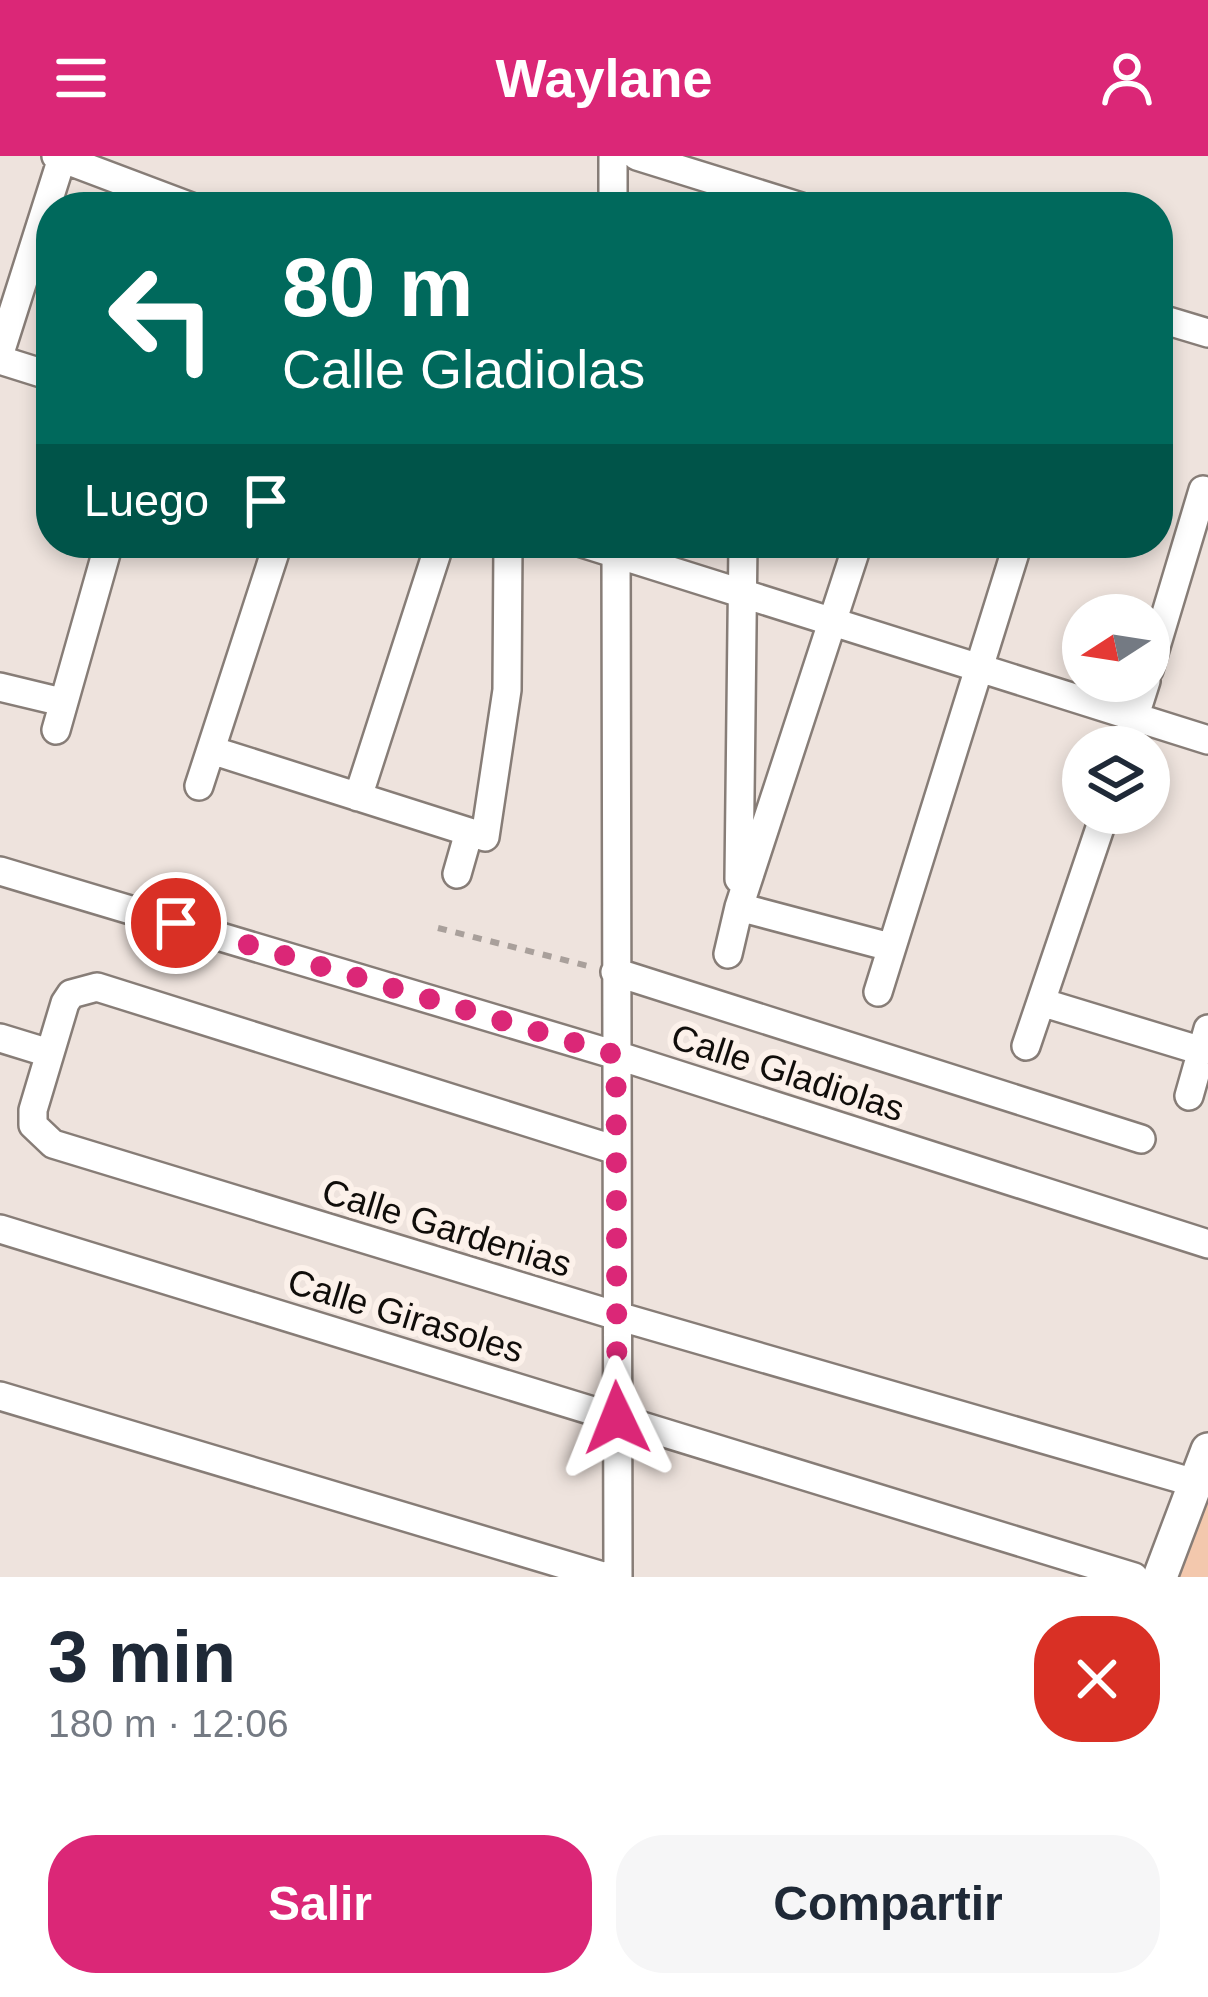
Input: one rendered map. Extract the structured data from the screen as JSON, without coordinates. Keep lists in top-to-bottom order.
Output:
{
  "streets": {
    "street": ["Calle Gladiolas", "Calle Gardenias", "Calle Girasoles"]
  },
  "north": "left",
  "page": {
    "header": "Waylane",
    "turn": ["80 m", "Calle Gladiolas"],
    "then": "Luego",
    "heading": ["3 min", "180 m · 12:06"],
    "buttons": ["Salir", "Compartir"]
  }
}
